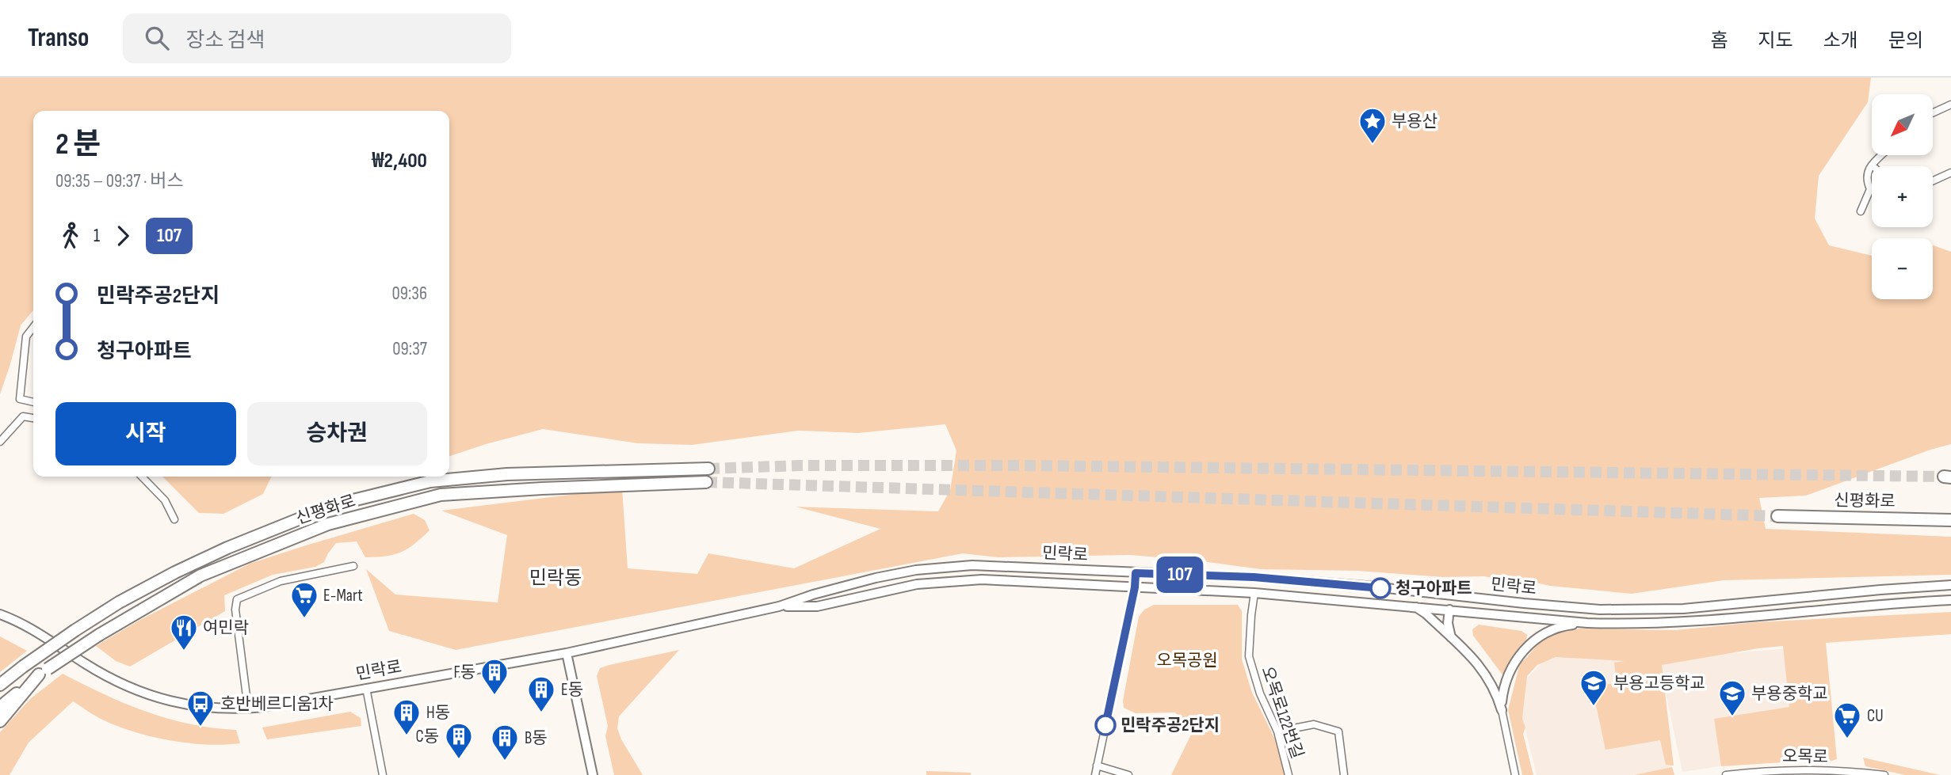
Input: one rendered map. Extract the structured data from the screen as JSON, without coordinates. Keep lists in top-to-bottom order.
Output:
{
  "streets": {
    "highway": ["신평화로"],
    "main road": ["민락로"],
    "street": ["오목로122번길", "오목로"]
  },
  "crossings": [
    ["민락로", "오목로122번길"]
  ],
  "districts": ["민락동"],
  "parks": ["오목공원"],
  "places": {
    "place": ["부용산"],
    "other": ["청구아파트", "민락주공2단지"],
    "supermarket": ["E-Mart", "CU"],
    "restaurant": ["여민락"],
    "building": [
      "F동",
      "E동",
      "H동",
      "C동",
      "B동"
    ],
    "school or university": ["부용고등학교", "부용중학교"],
    "bus stop": ["호반베르디움1차"]
  },
  "lines": ["bus line 107"],
  "north": "bottom left",
  "page": {
    "header": "Transo",
    "search": "장소 검색",
    "nav": [
      "홈",
      "지도",
      "소개",
      "문의"
    ],
    "on_map": "107",
    "map_buttons": ["+", "−"],
    "heading": ["2 분", "09:35 – 09:37 · 버스", "₩2,400"],
    "legs": ["1", "107"],
    "list": [
      {
        "name": "민락주공2단지",
        "value": "09:36"
      },
      {
        "name": "청구아파트",
        "value": "09:37"
      }
    ],
    "buttons": ["시작", "승차권"]
  }
}
